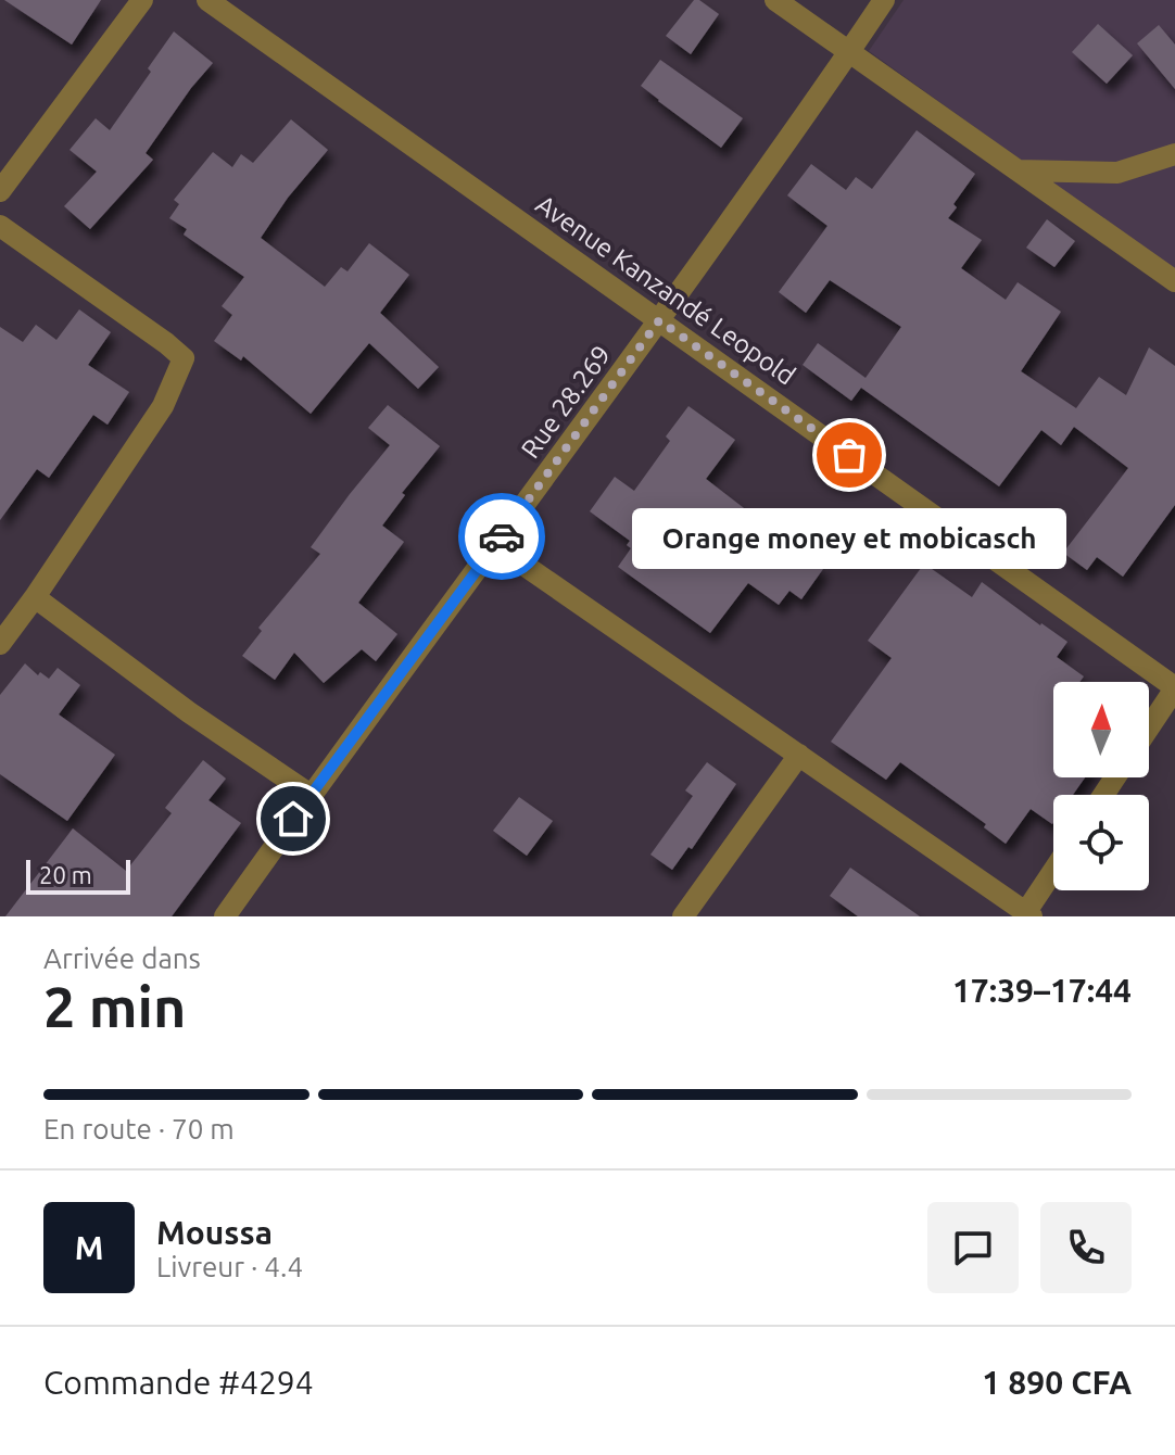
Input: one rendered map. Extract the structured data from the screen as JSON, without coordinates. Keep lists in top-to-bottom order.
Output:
{
  "streets": {
    "street": ["Avenue Kanzandé Leopold", "Rue 28.269"]
  },
  "crossings": [
    ["Avenue Kanzandé Leopold", "Rue 28.269"]
  ],
  "places": ["Orange money et mobicasch"],
  "scale_bar": "20 m",
  "north": "top",
  "page": {
    "bubble": "Orange money et mobicasch",
    "scale": "20 m",
    "heading": ["2 min", "Arrivée dans", "17:39–17:44"],
    "panel": [
      "Moussa",
      "Livreur · 4.4",
      "Commande #4294",
      "1 890 CFA"
    ],
    "bar": "En route · 70 m",
    "round": "M"
  }
}
